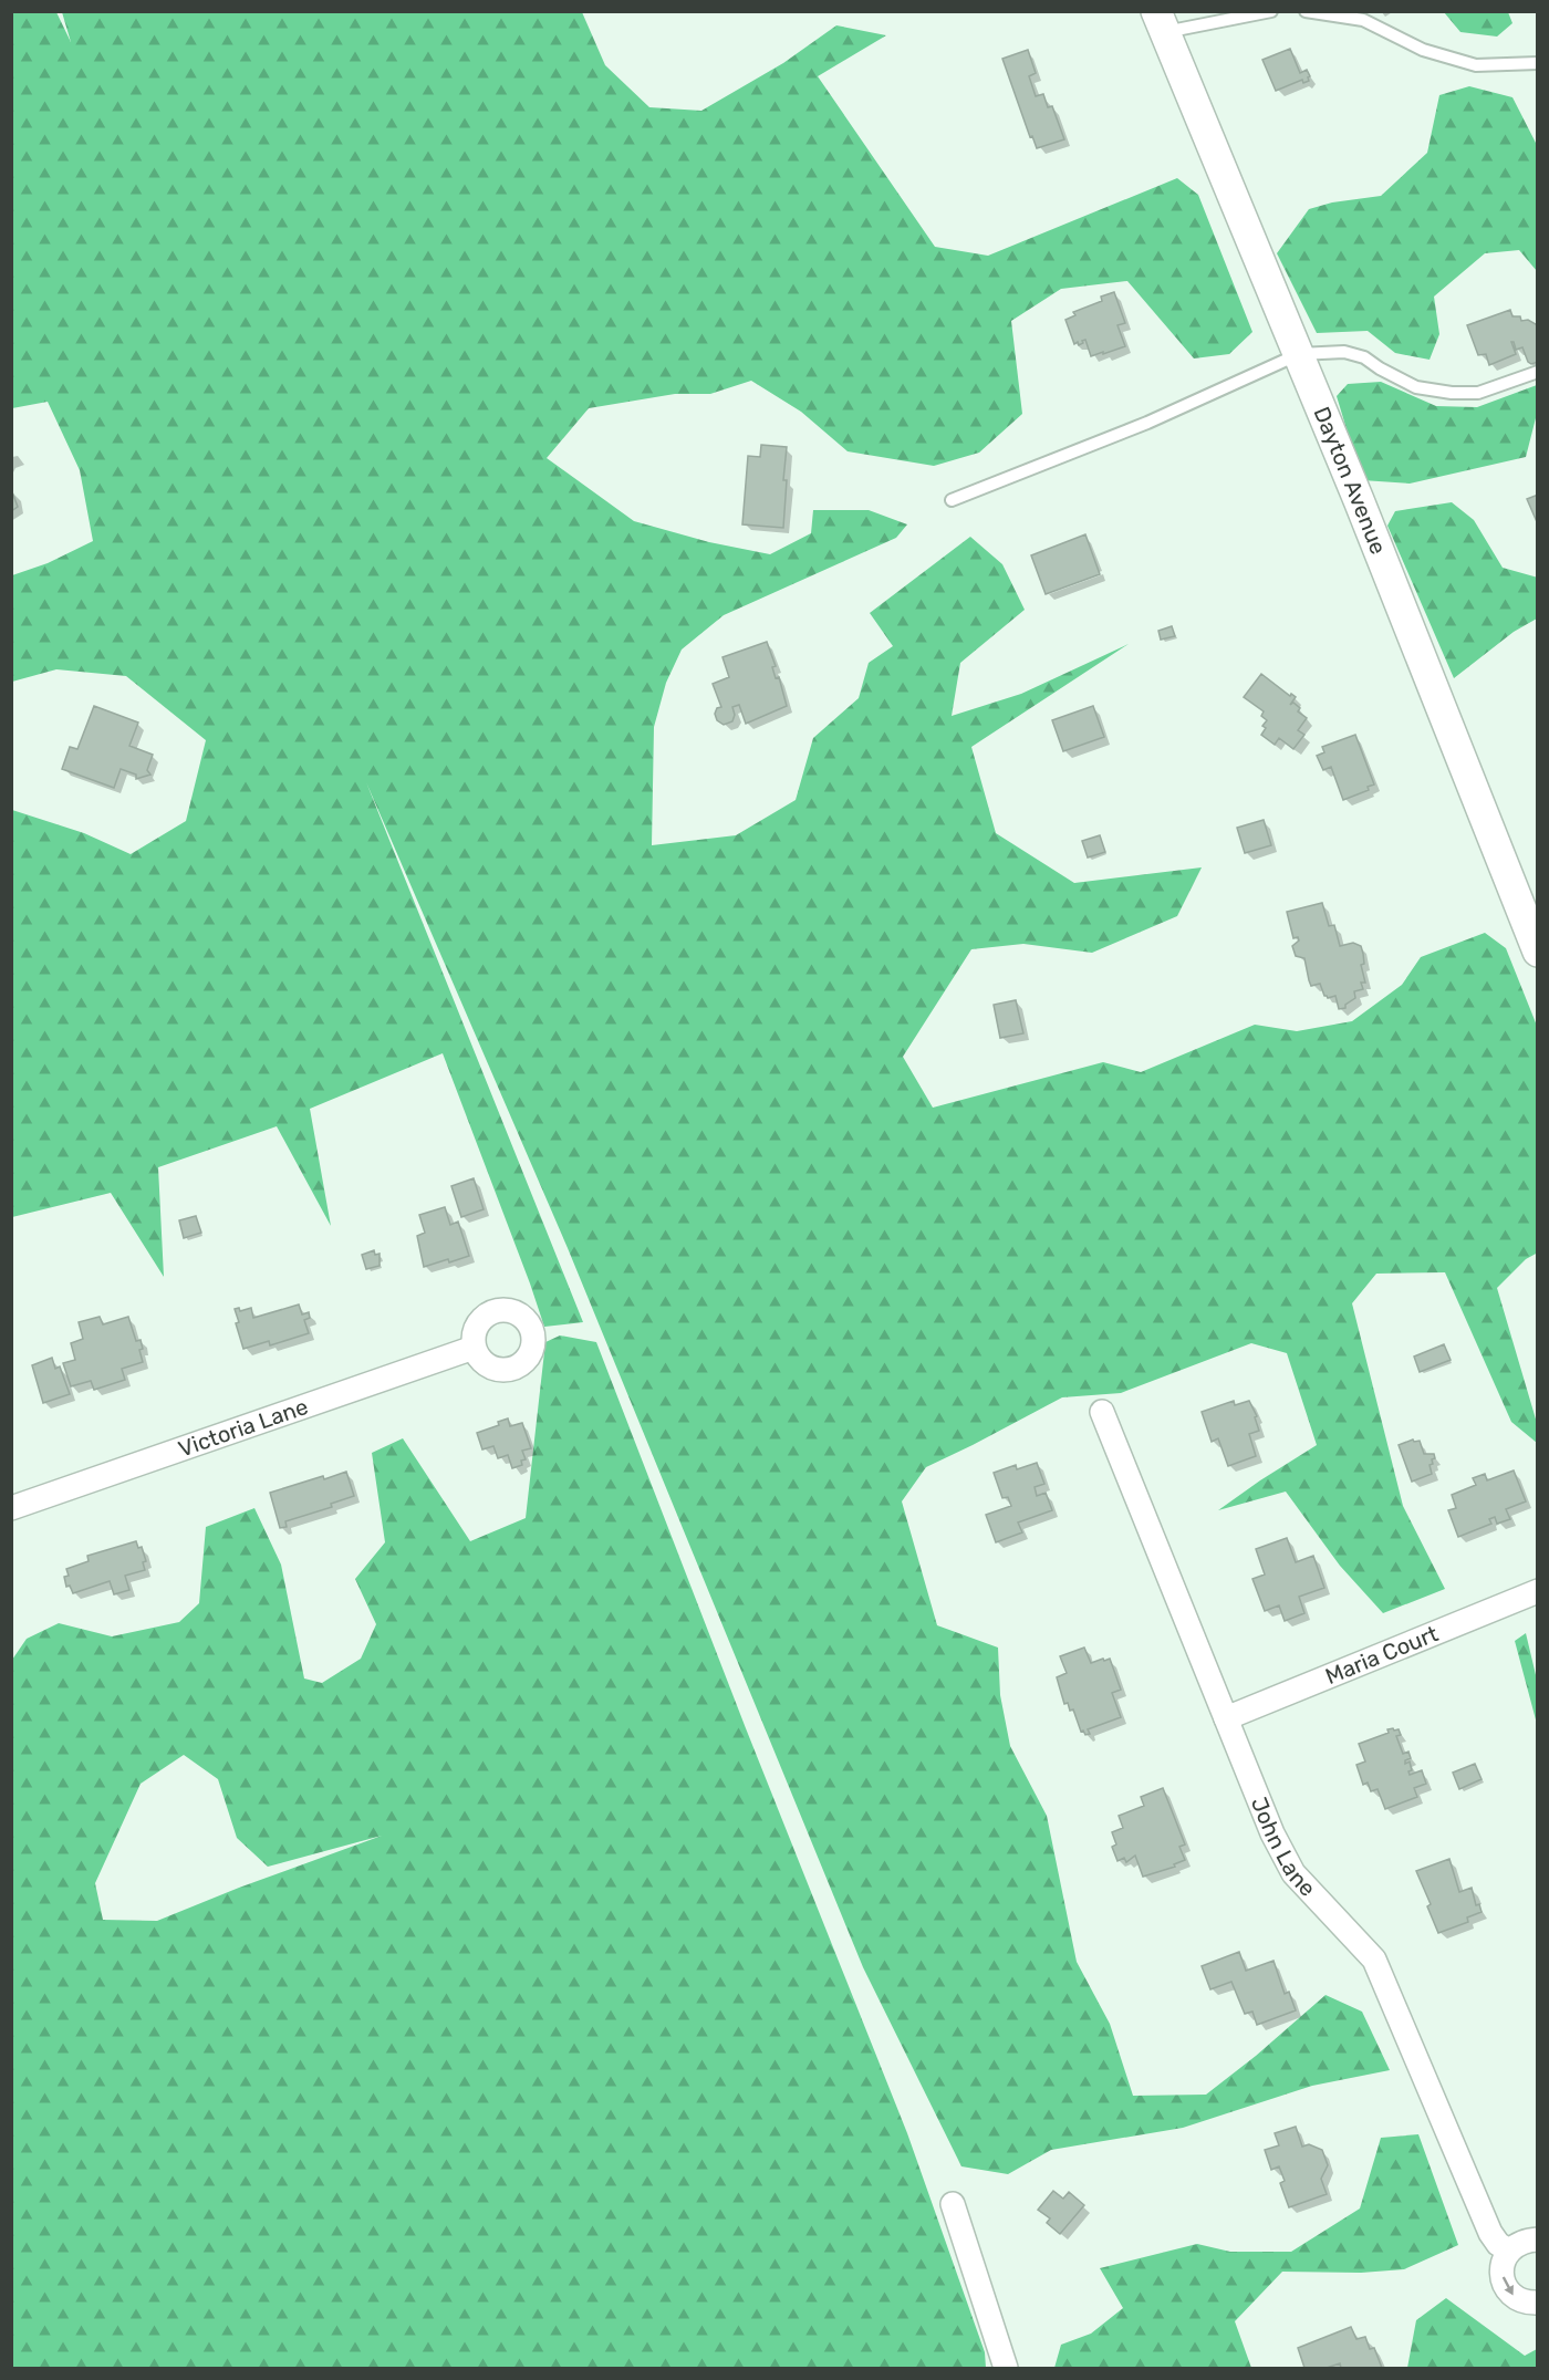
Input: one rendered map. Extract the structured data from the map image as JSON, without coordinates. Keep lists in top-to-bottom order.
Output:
{
  "streets": {
    "street": [
      "Dayton Avenue",
      "Victoria Lane",
      "Maria Court",
      "John Lane"
    ]
  },
  "crossings": [
    ["Maria Court", "John Lane"]
  ]
}
